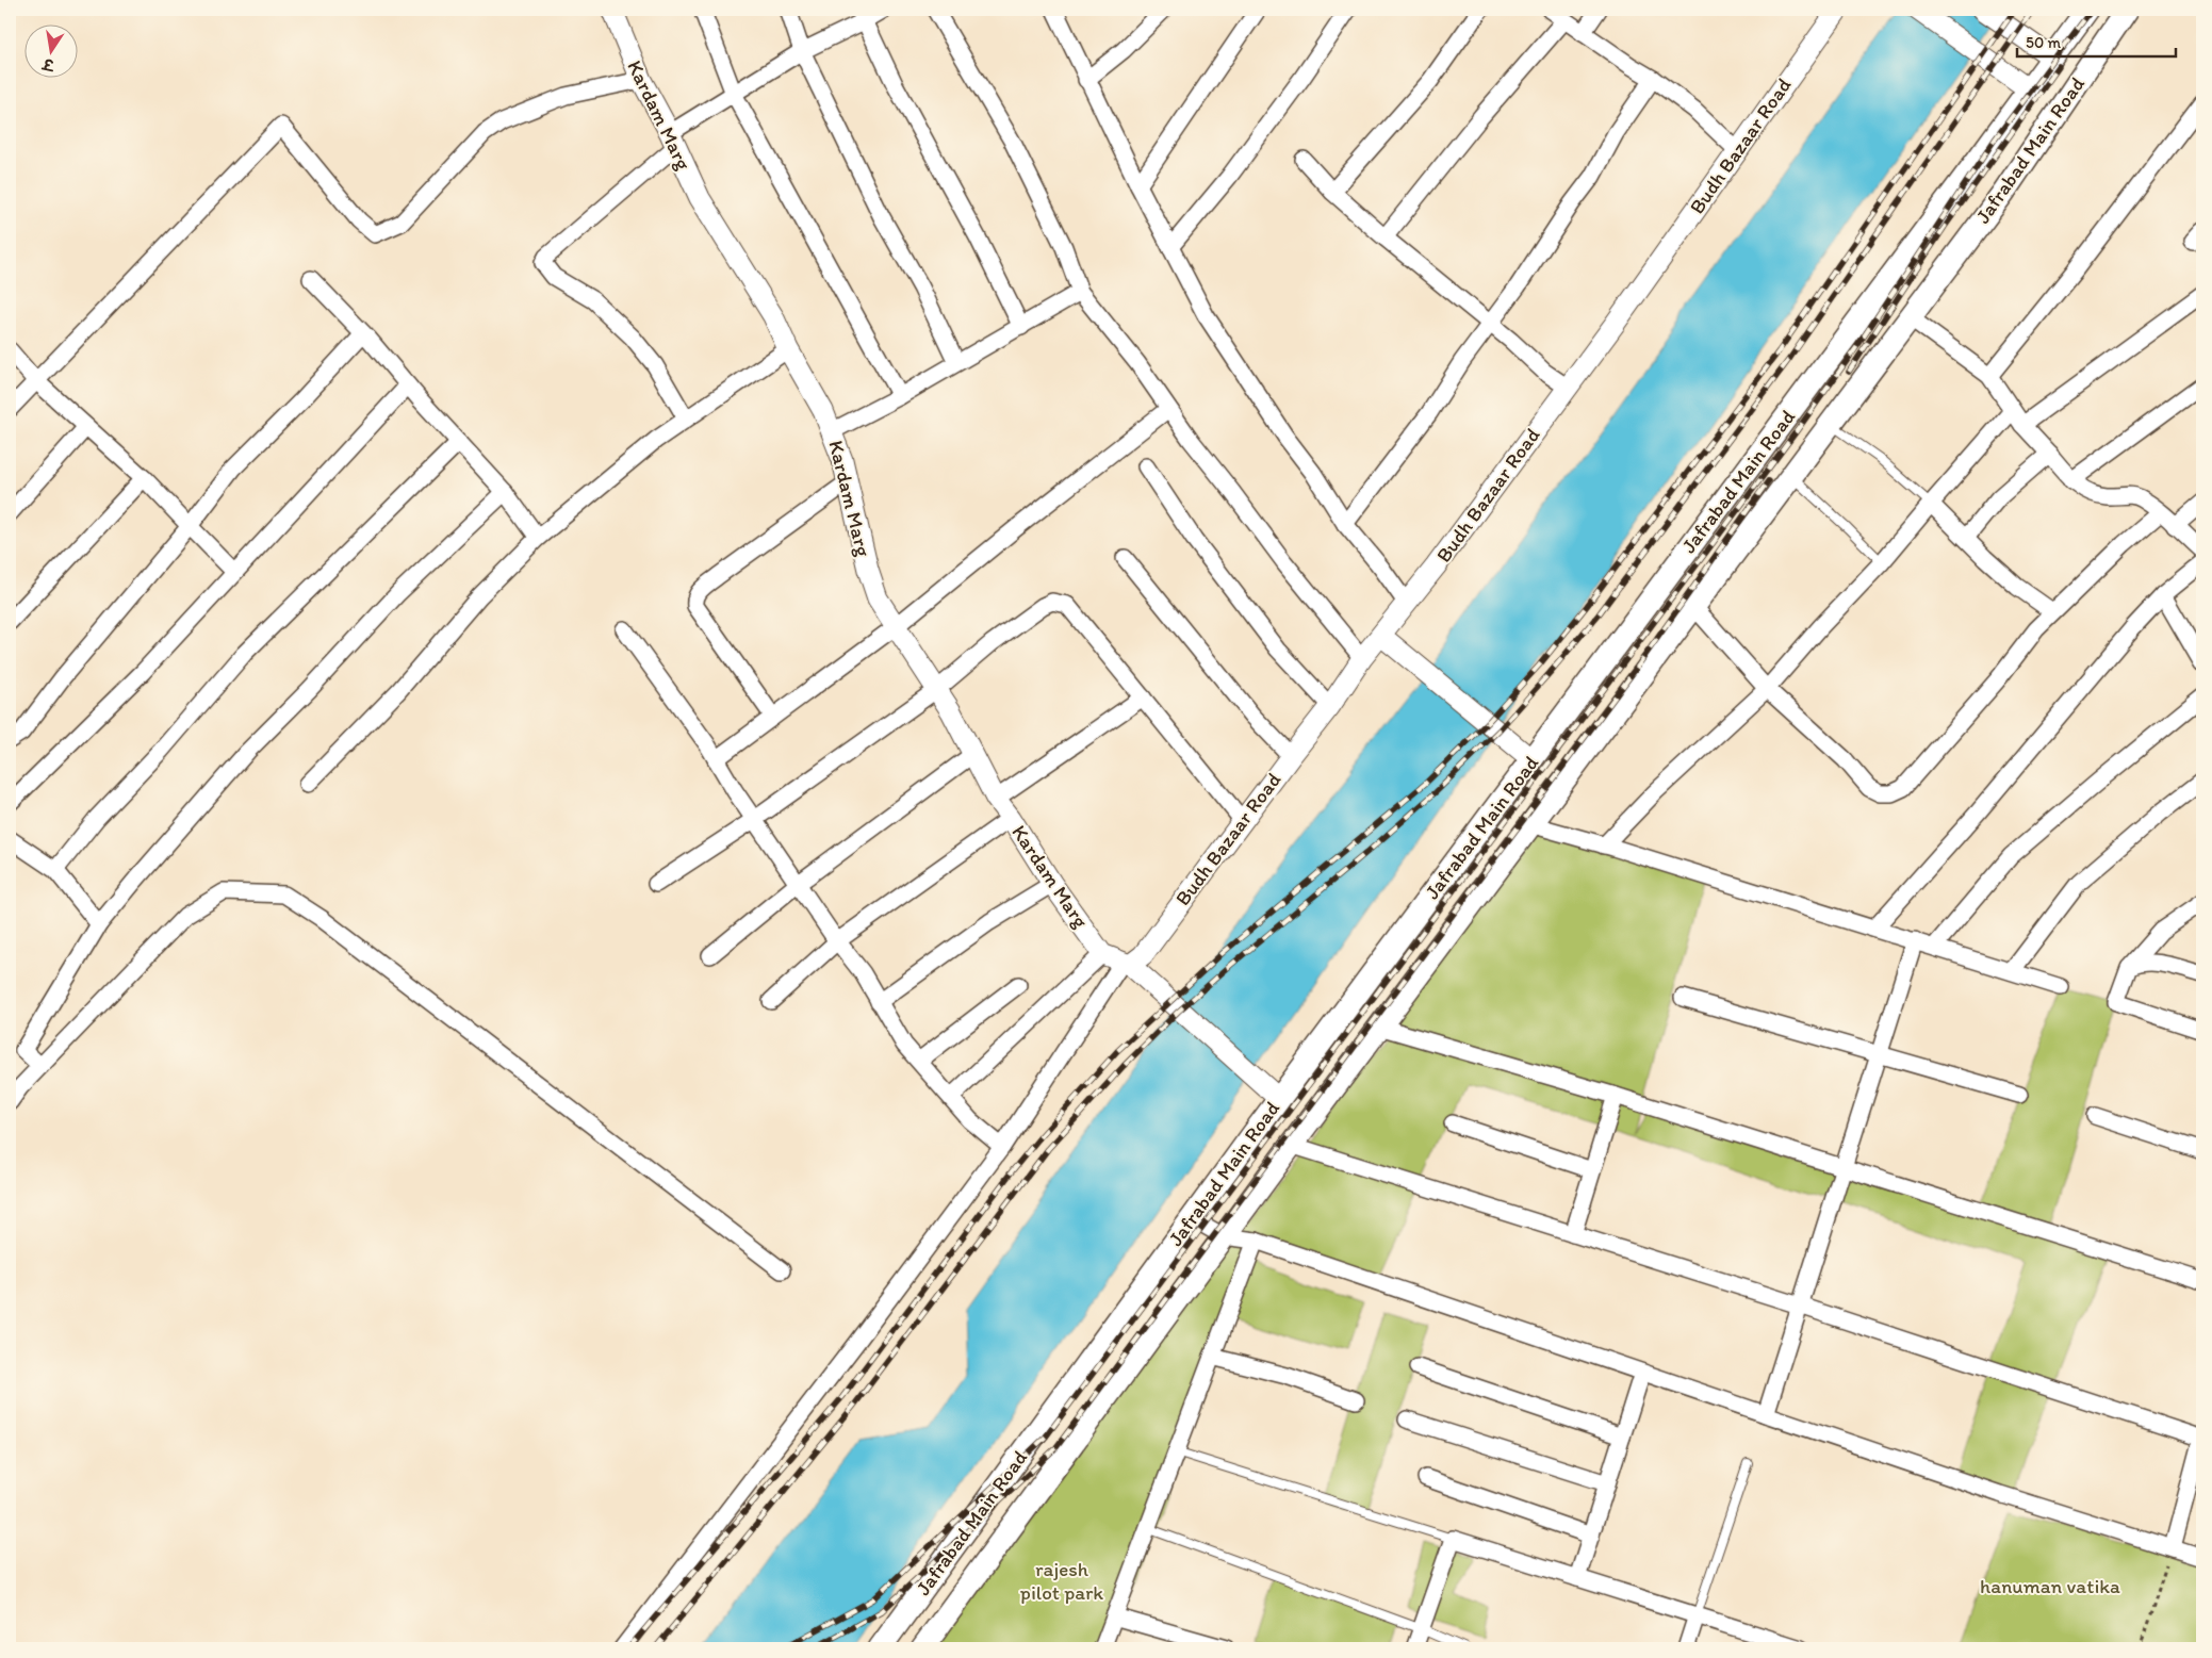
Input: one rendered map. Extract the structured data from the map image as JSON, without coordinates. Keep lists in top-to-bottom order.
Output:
{
  "streets": {
    "main road": ["Jafrabad Main Road"],
    "street": ["Kardam Marg", "Budh Bazaar Road"]
  },
  "crossings": [
    ["Kardam Marg", "Budh Bazaar Road"],
    ["Kardam Marg", "Jafrabad Main Road"]
  ],
  "parks": ["rajesh pilot park", "hanuman vatika"],
  "scale_bar": "50 m",
  "north": "bottom"
}
